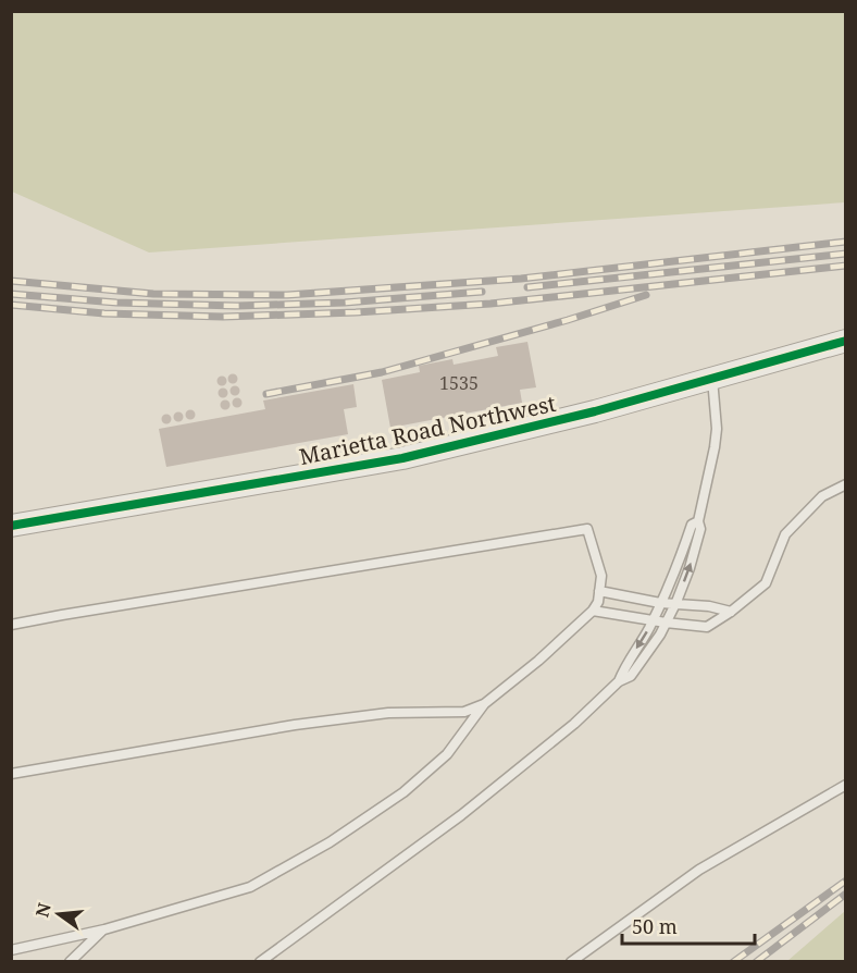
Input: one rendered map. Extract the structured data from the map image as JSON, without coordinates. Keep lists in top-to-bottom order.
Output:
{
  "streets": {
    "street": ["Marietta Road Northwest"]
  },
  "house_numbers": ["1535"],
  "scale_bar": "50 m",
  "north": "left"
}
